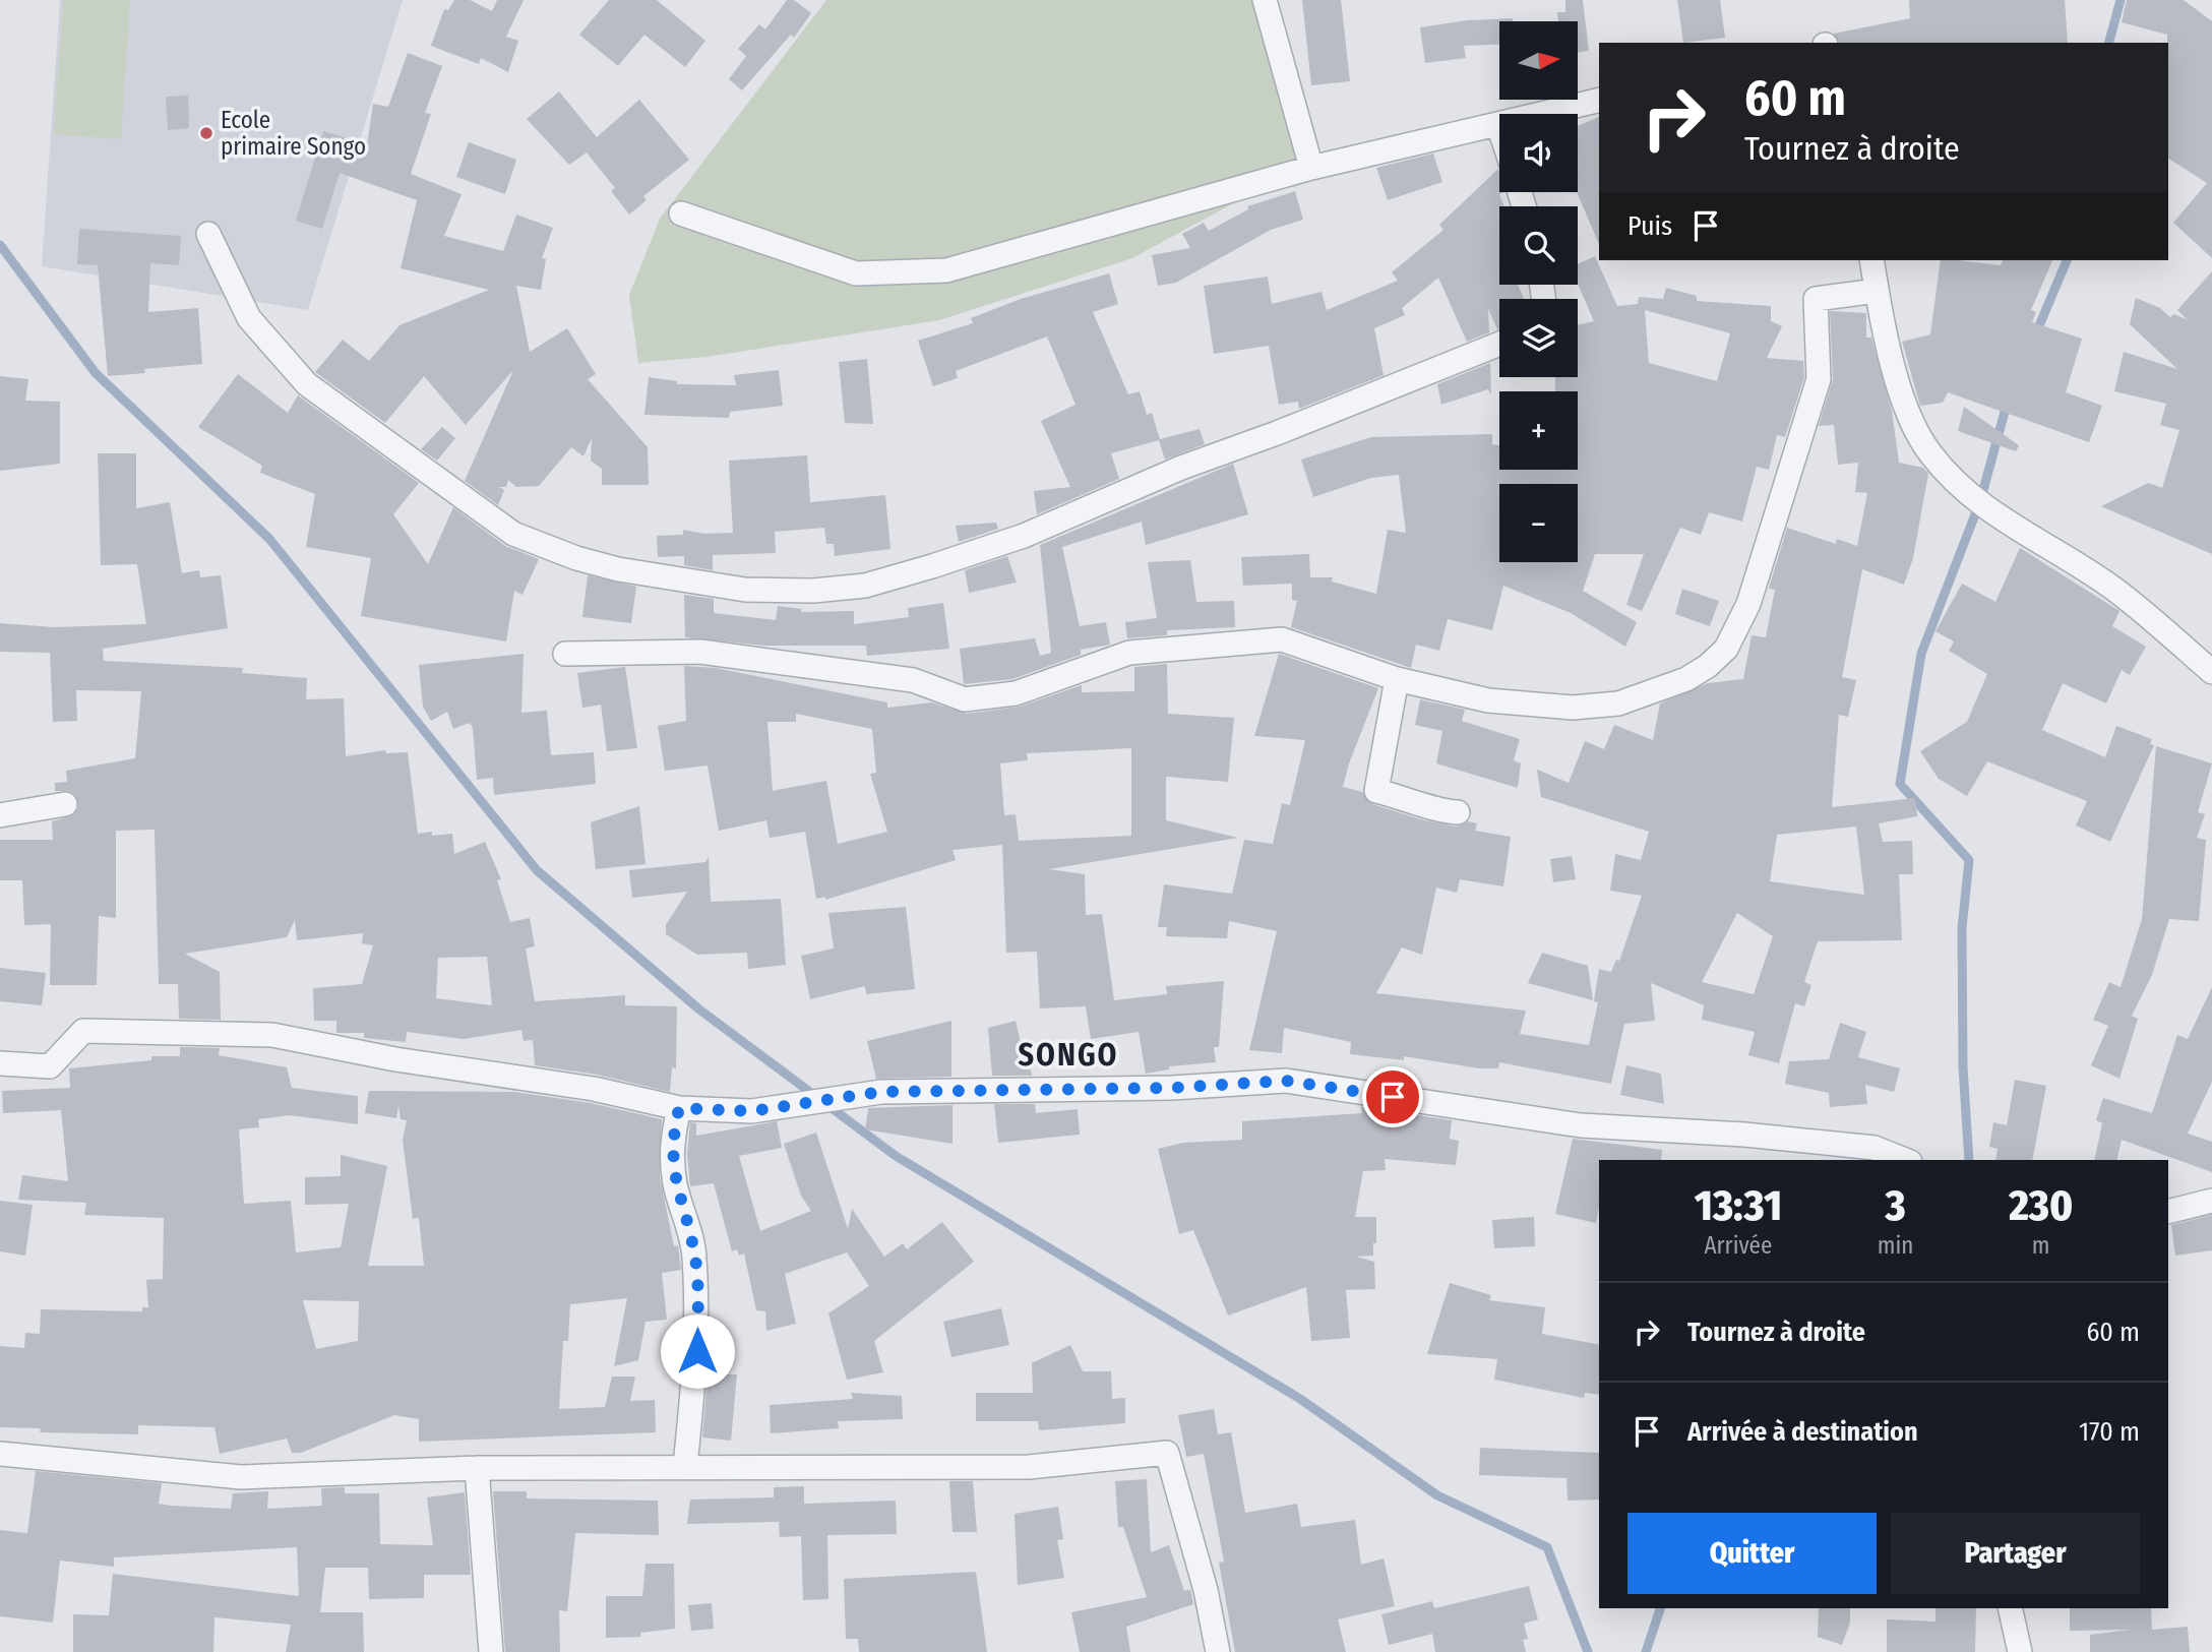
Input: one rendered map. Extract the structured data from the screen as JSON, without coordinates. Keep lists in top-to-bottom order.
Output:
{
  "districts": ["SONGO"],
  "places": ["Ecole primaire Songo"],
  "north": "right",
  "page": {
    "map_buttons": ["+", "−"],
    "turn": ["60 m", "Tournez à droite"],
    "then": "Puis",
    "eta": [
      "13:31",
      "Arrivée",
      "3",
      "min",
      "230",
      "m"
    ],
    "list": [
      {
        "name": "Tournez à droite",
        "value": "60 m"
      },
      {
        "name": "Arrivée à destination",
        "value": "170 m"
      }
    ],
    "buttons": ["Quitter", "Partager"]
  }
}
